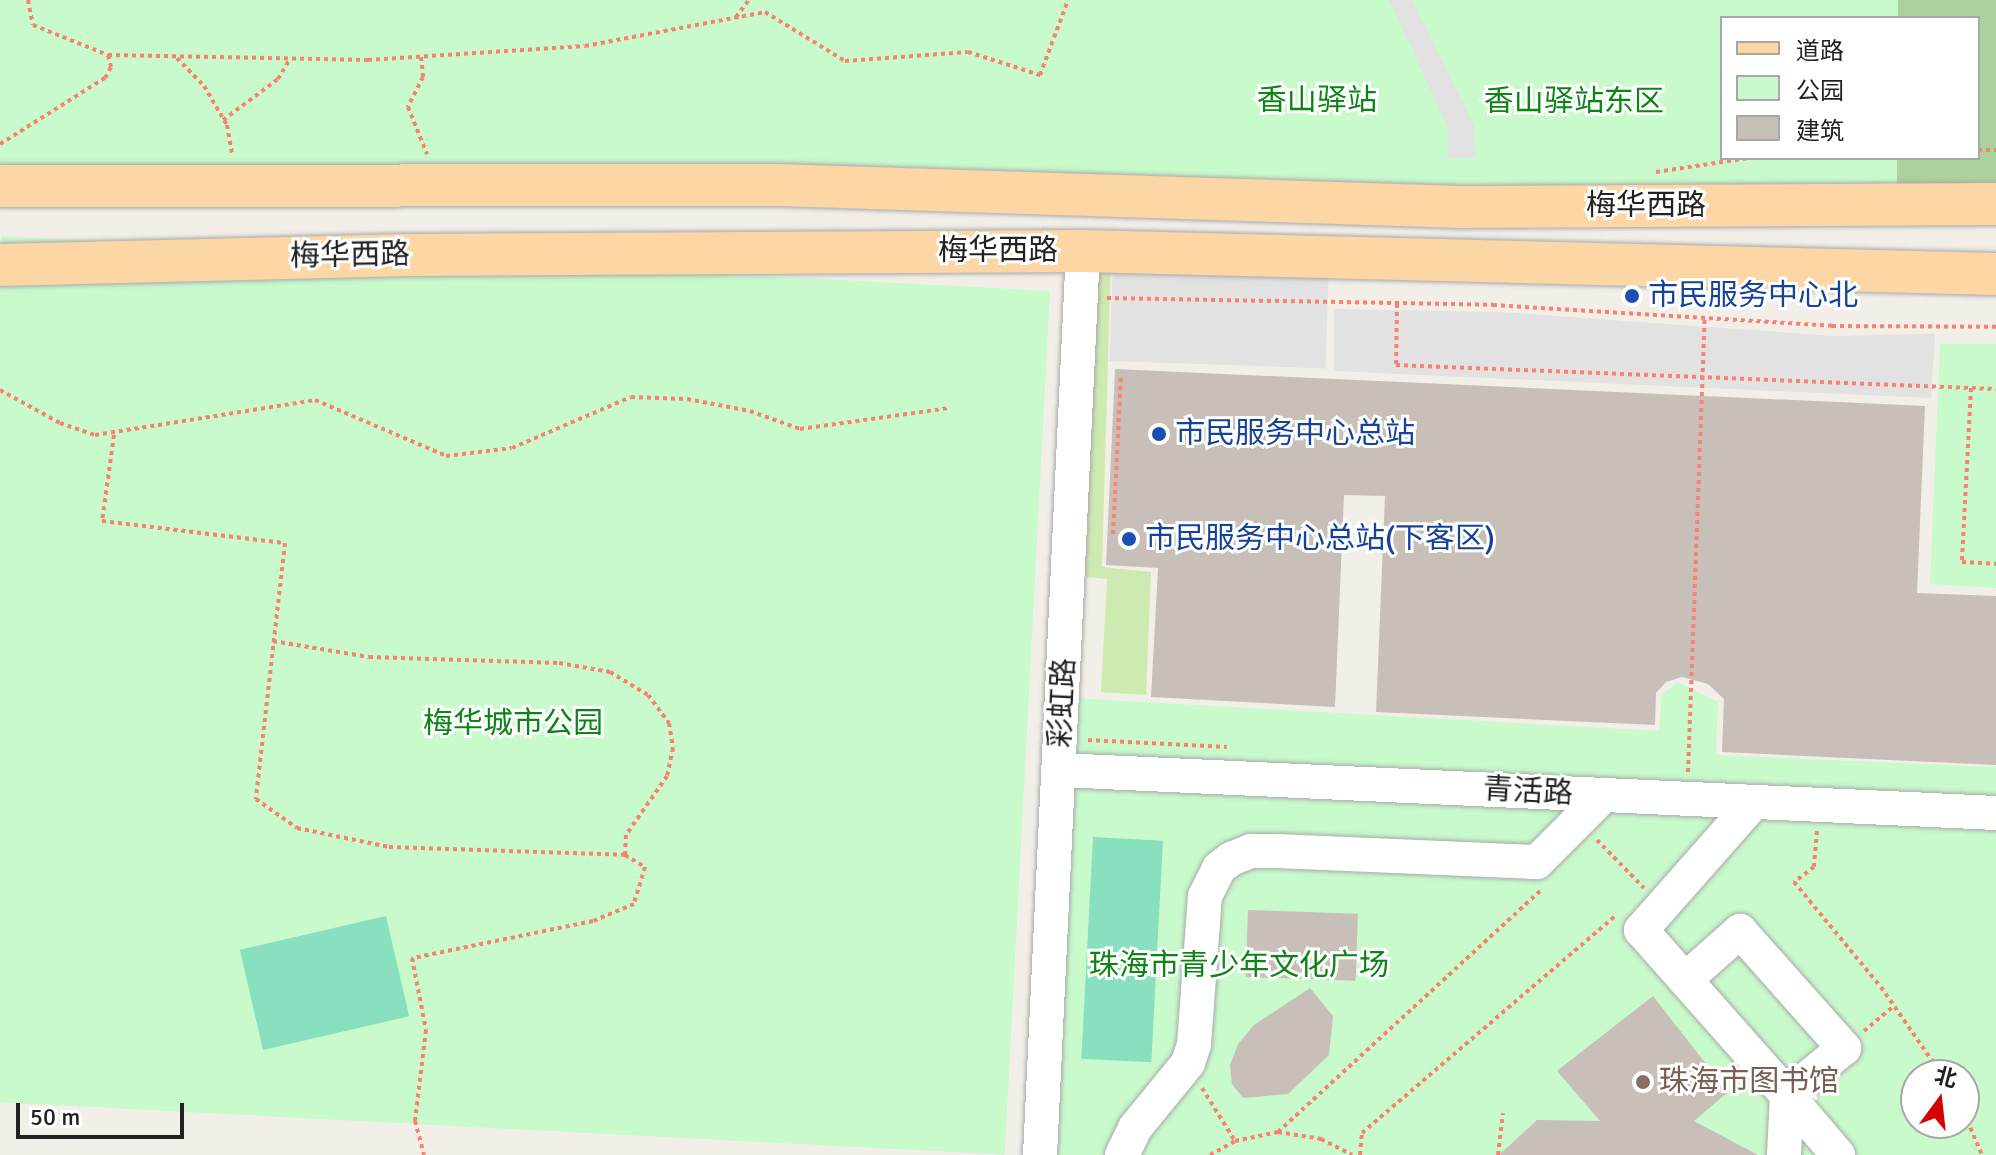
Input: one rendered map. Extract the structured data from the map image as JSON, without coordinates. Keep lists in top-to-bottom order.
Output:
{
  "streets": {
    "main road": ["梅华西路"],
    "street": ["彩虹路", "青活路"]
  },
  "crossings": [
    ["梅华西路", "彩虹路"],
    ["彩虹路", "青活路"]
  ],
  "parks": [
    "香山驿站",
    "香山驿站东区",
    "梅华城市公园",
    "珠海市青少年文化广场"
  ],
  "places": [
    "市民服务中心北",
    "市民服务中心总站",
    "市民服务中心总站(下客区)",
    "珠海市图书馆"
  ],
  "legend": ["道路", "公园", "建筑"],
  "scale_bar": "50 m",
  "north": "top"
}
